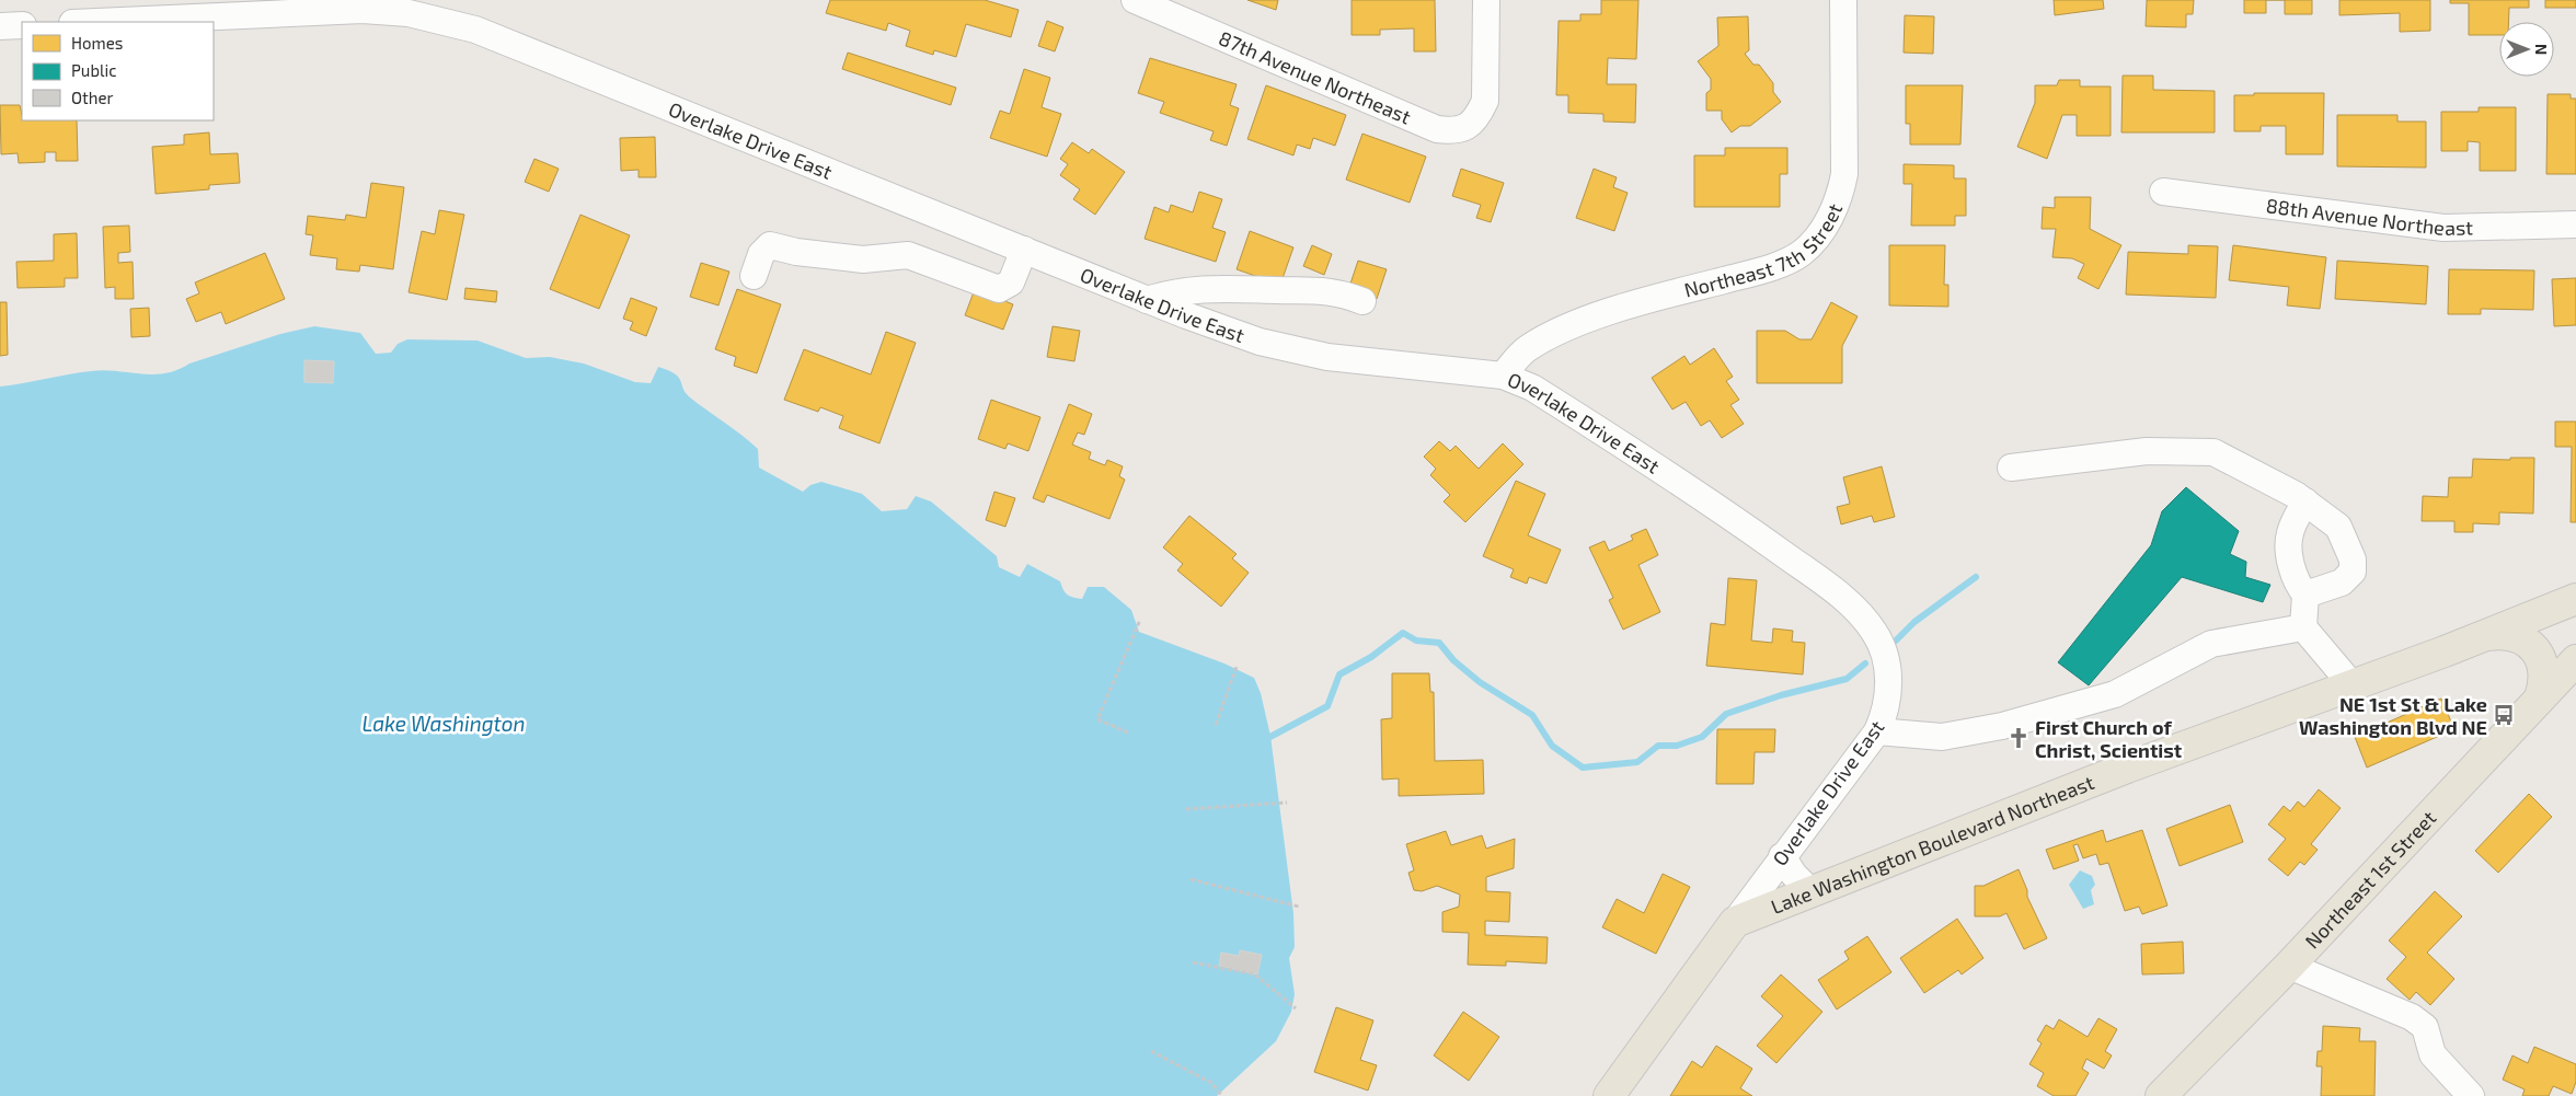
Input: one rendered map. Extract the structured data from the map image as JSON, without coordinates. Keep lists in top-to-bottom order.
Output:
{
  "streets": {
    "main road": ["Lake Washington Boulevard Northeast", "Northeast 1st Street"],
    "street": [
      "87th Avenue Northeast",
      "Overlake Drive East",
      "88th Avenue Northeast",
      "Northeast 7th Street"
    ]
  },
  "crossings": [
    ["Overlake Drive East", "Northeast 7th Street"],
    ["Overlake Drive East", "Lake Washington Boulevard Northeast"]
  ],
  "water": ["Lake Washington"],
  "places": {
    "bus stop": ["NE 1st St & Lake Washington Blvd NE"],
    "church": ["First Church of Christ, Scientist"]
  },
  "legend": ["Homes", "Public", "Other"],
  "north": "right"
}
